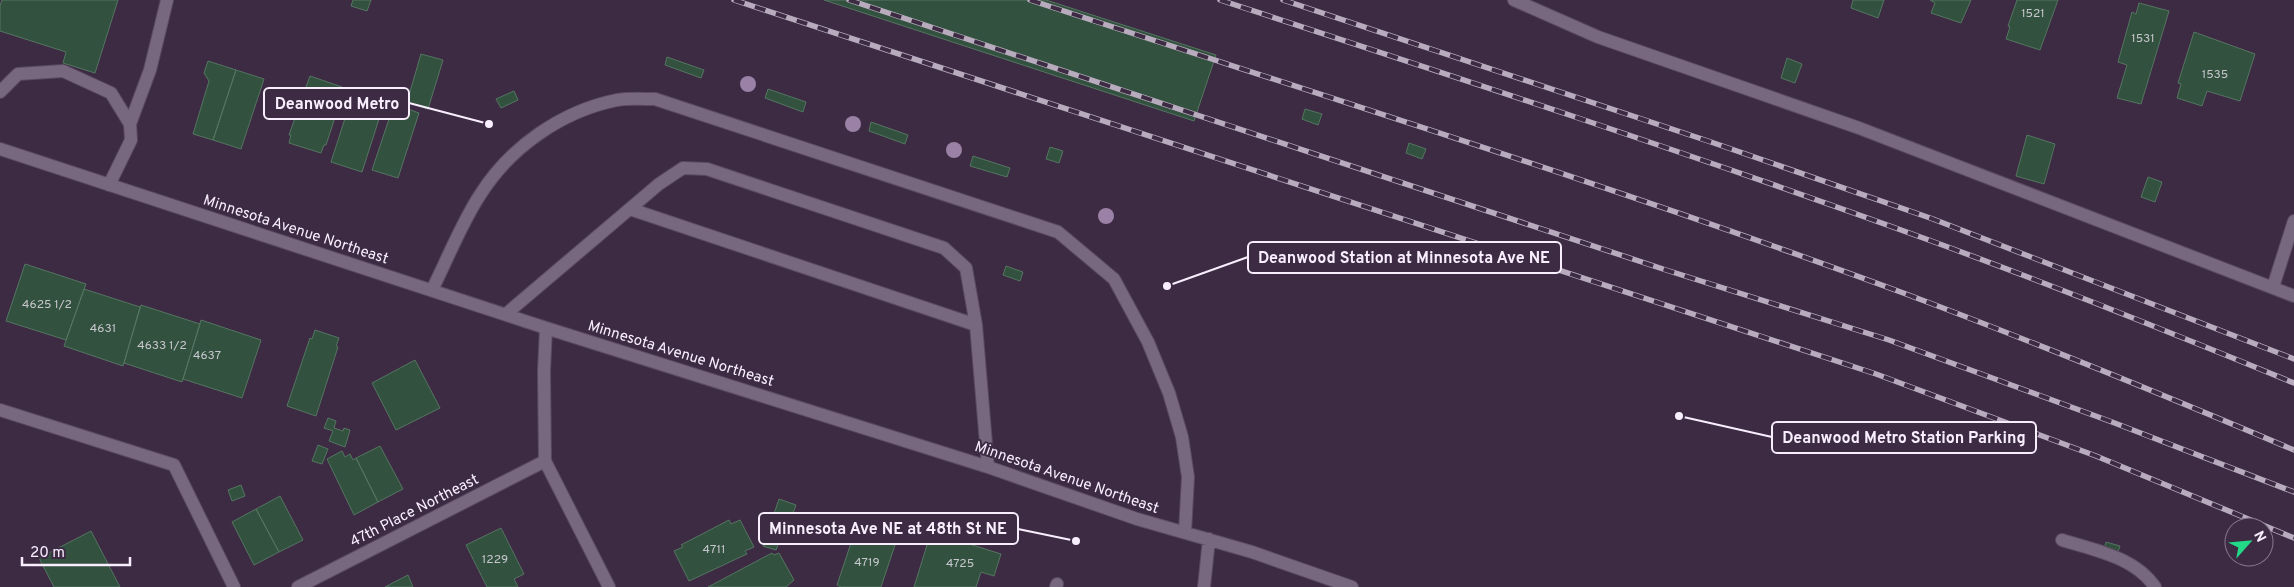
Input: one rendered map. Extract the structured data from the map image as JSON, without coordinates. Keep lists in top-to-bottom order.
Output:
{
  "streets": {
    "street": ["Minnesota Avenue Northeast", "47th Place Northeast"]
  },
  "places": [
    "Deanwood Metro",
    "Deanwood Station at Minnesota Ave NE",
    "Deanwood Metro Station Parking",
    "Minnesota Ave NE at 48th St NE"
  ],
  "house_numbers": [
    "1521",
    "1531",
    "1535",
    "4625 1/2",
    "4631",
    "4633 1/2",
    "4637",
    "4711",
    "1229",
    "4719",
    "4725"
  ],
  "scale_bar": "20 m",
  "north": "top right"
}
